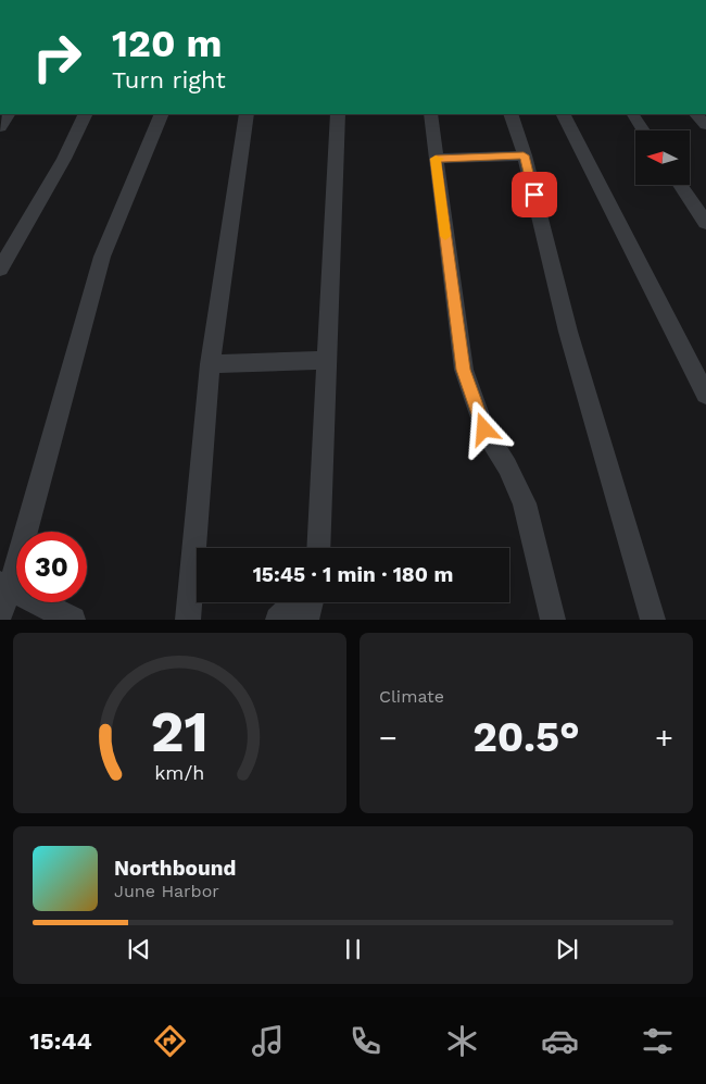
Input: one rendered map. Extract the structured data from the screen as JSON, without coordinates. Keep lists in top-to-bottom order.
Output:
{
  "north": "left",
  "page": {
    "turn": ["120 m", "Turn right"],
    "limit": "30",
    "trip": "15:45 · 1 min · 180 m",
    "tile": "Climate",
    "heat": ["−", "20.5°", "+"],
    "song": ["Northbound", "June Harbor"],
    "tabs": "15:44",
    "gauge": ["21", "km/h"]
  }
}
